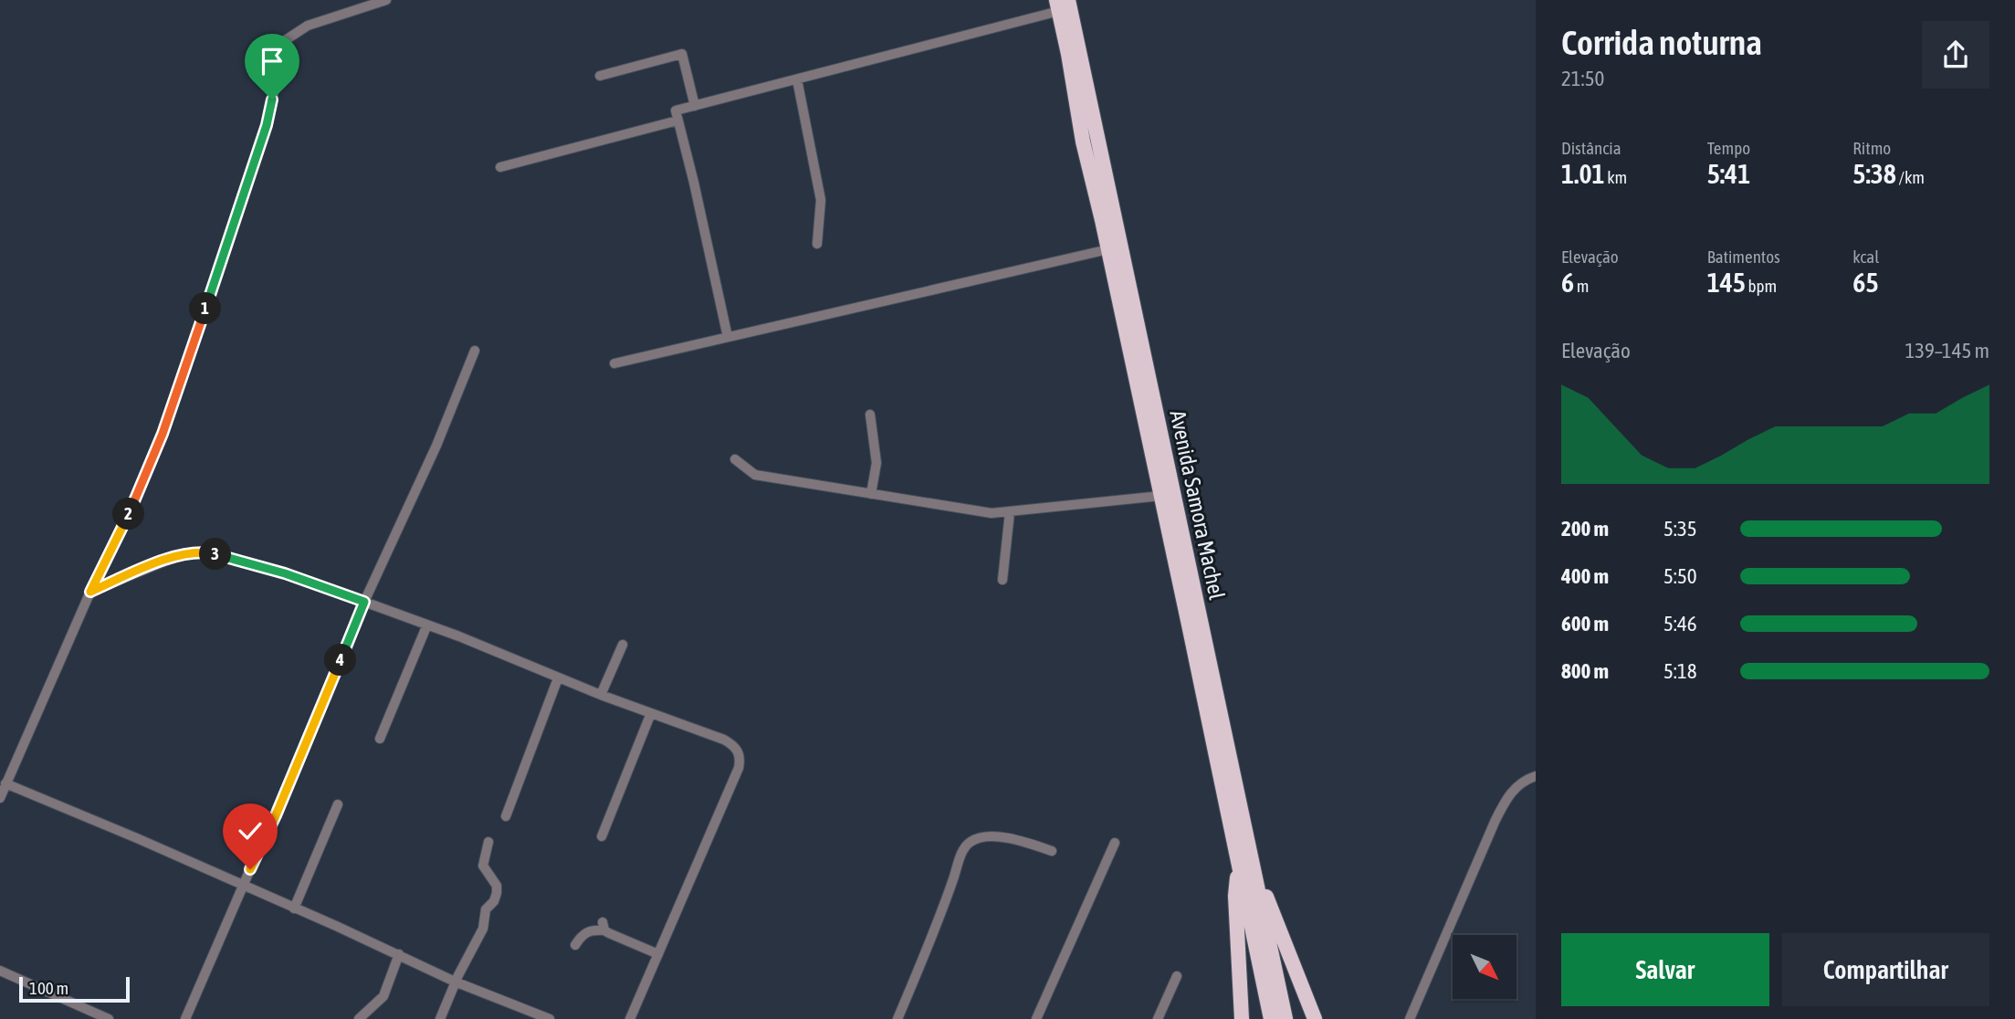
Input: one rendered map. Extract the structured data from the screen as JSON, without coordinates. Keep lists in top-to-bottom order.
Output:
{
  "streets": {
    "highway": ["Avenida Samora Machel"]
  },
  "scale_bar": "100 m",
  "north": "bottom right",
  "page": {
    "heading": ["Corrida noturna", "21:50"],
    "stats": [
      ["Distância", "1.01 km"],
      ["Tempo", "5:41"],
      ["Ritmo", "5:38 /km"],
      ["Elevação", "6 m"],
      ["Batimentos", "145 bpm"],
      ["kcal", "65"]
    ],
    "pins": [
      "1",
      "2",
      "3",
      "4"
    ],
    "chart": ["Elevação", "139–145 m"],
    "list": [
      {
        "name": "200 m",
        "note": "5:35"
      },
      {
        "name": "400 m",
        "note": "5:50"
      },
      {
        "name": "600 m",
        "note": "5:46"
      },
      {
        "name": "800 m",
        "note": "5:18"
      }
    ],
    "buttons": ["Salvar", "Compartilhar"],
    "scale": "100 m"
  }
}
